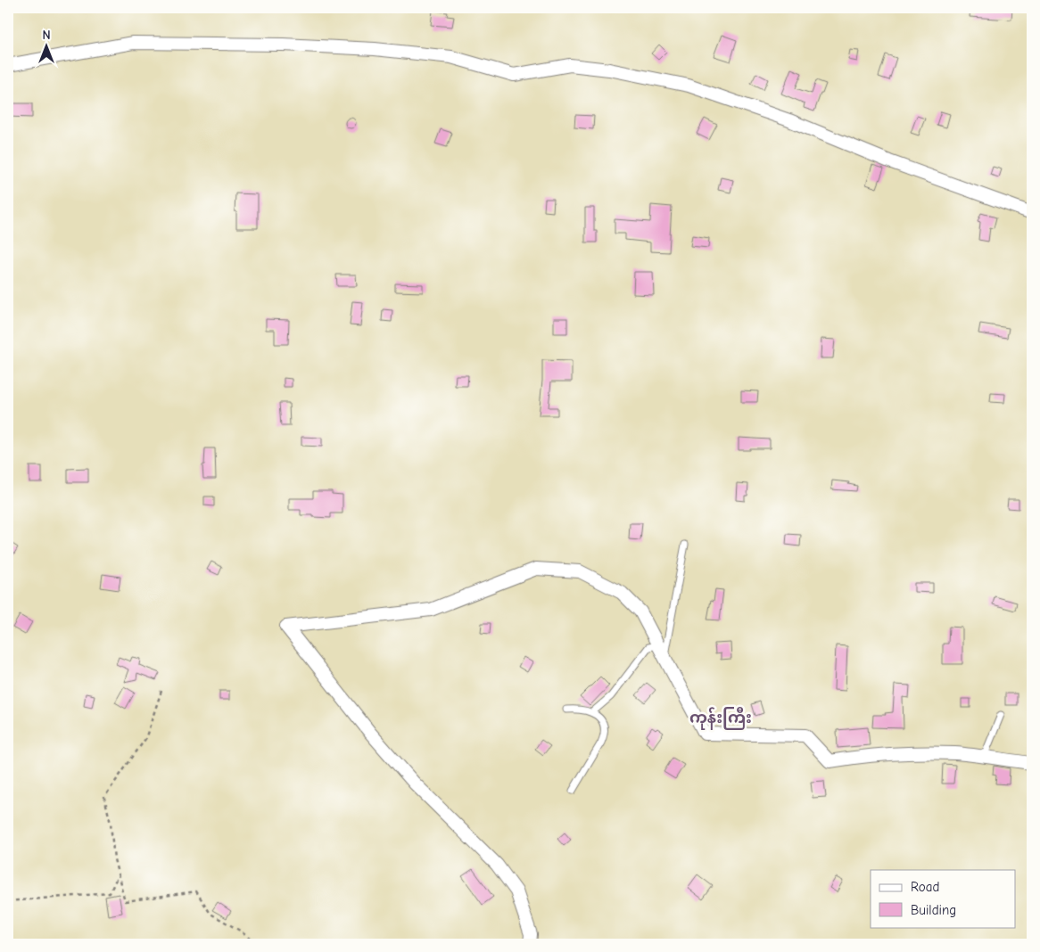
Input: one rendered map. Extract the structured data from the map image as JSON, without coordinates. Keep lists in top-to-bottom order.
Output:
{
  "districts": ["ကုန်းကြီး"],
  "legend": ["Road", "Building"],
  "north": "top"
}
